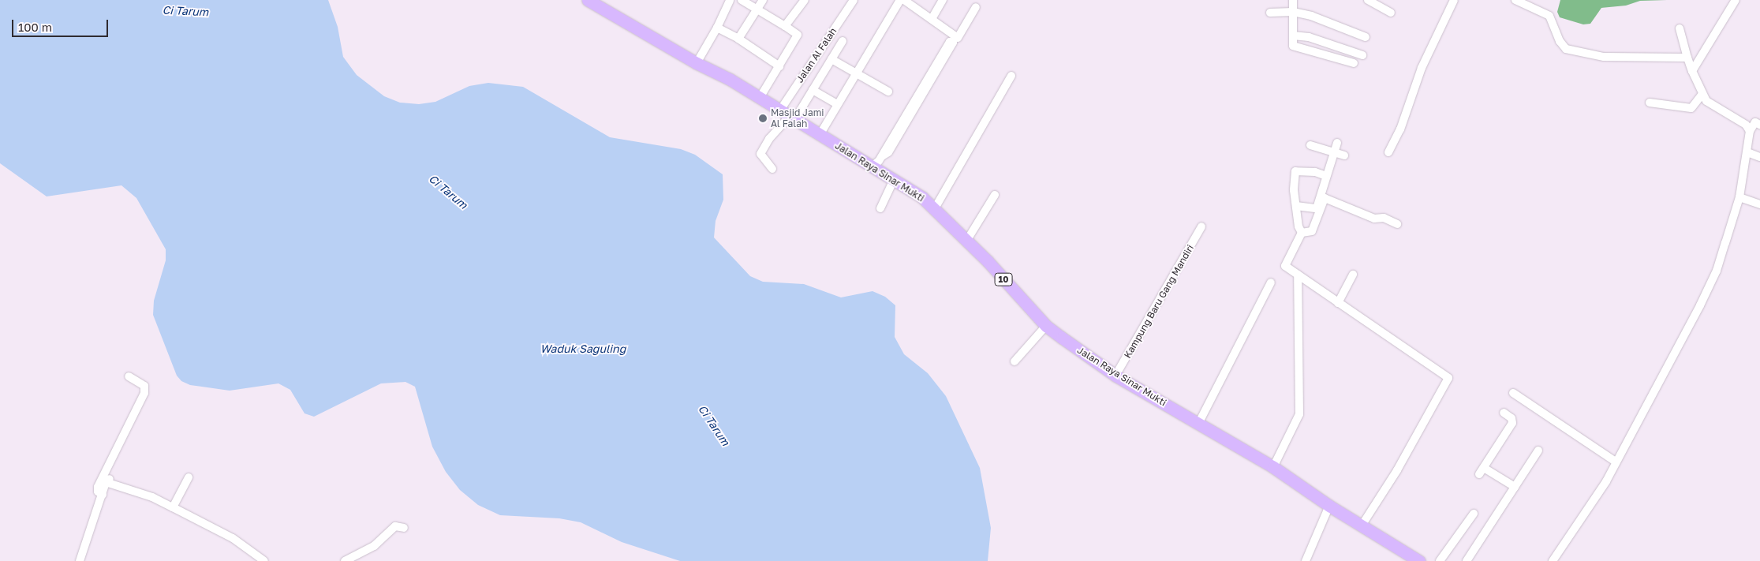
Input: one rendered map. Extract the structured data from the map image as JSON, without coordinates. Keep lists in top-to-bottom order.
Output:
{
  "streets": {
    "highway": ["Jalan Raya Sinar Mukti", "10"],
    "street": ["Jalan Al Falah", "Kampung Baru Gang Mandiri"]
  },
  "crossings": [
    ["Jalan Al Falah", "Jalan Raya Sinar Mukti"],
    ["Jalan Raya Sinar Mukti", "Kampung Baru Gang Mandiri"]
  ],
  "water": ["Ci Tarum", "Waduk Saguling"],
  "places": ["Masjid Jami Al Falah"],
  "scale_bar": "100 m"
}
